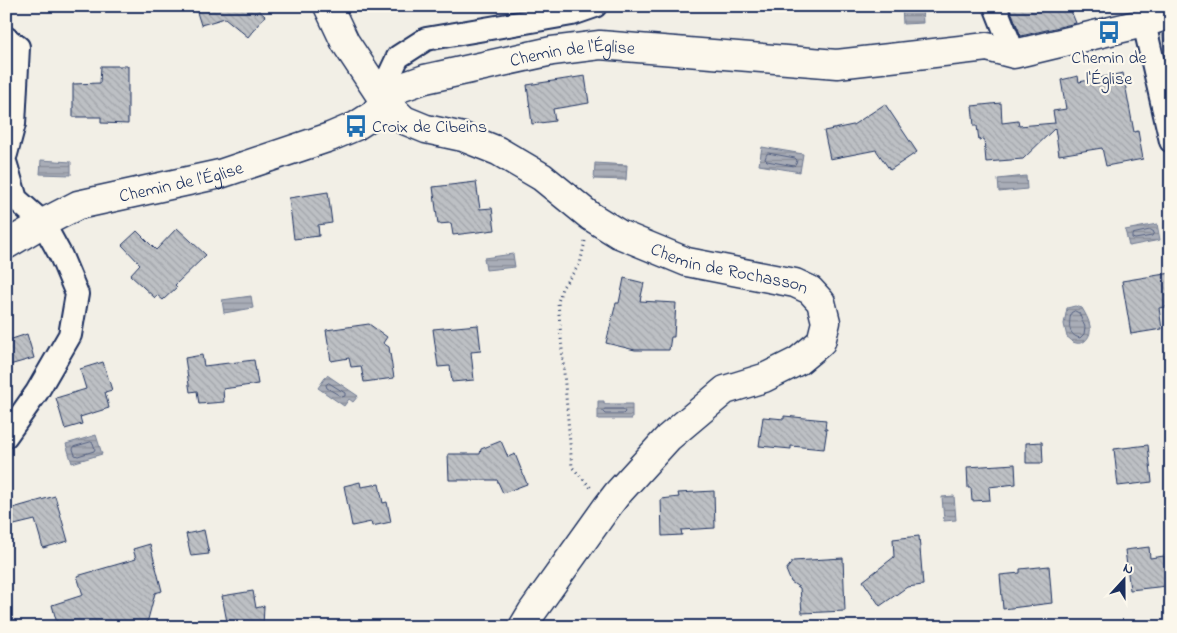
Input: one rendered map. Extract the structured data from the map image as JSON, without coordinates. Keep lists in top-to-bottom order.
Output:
{
  "streets": {
    "street": ["Chemin de l'Église", "Chemin de Rochasson"]
  },
  "crossings": [
    ["Chemin de l'Église", "Chemin de Rochasson"]
  ],
  "places": {
    "bus stop": ["Chemin de l'Église", "Croix de Cibeins"]
  },
  "north": "top"
}
